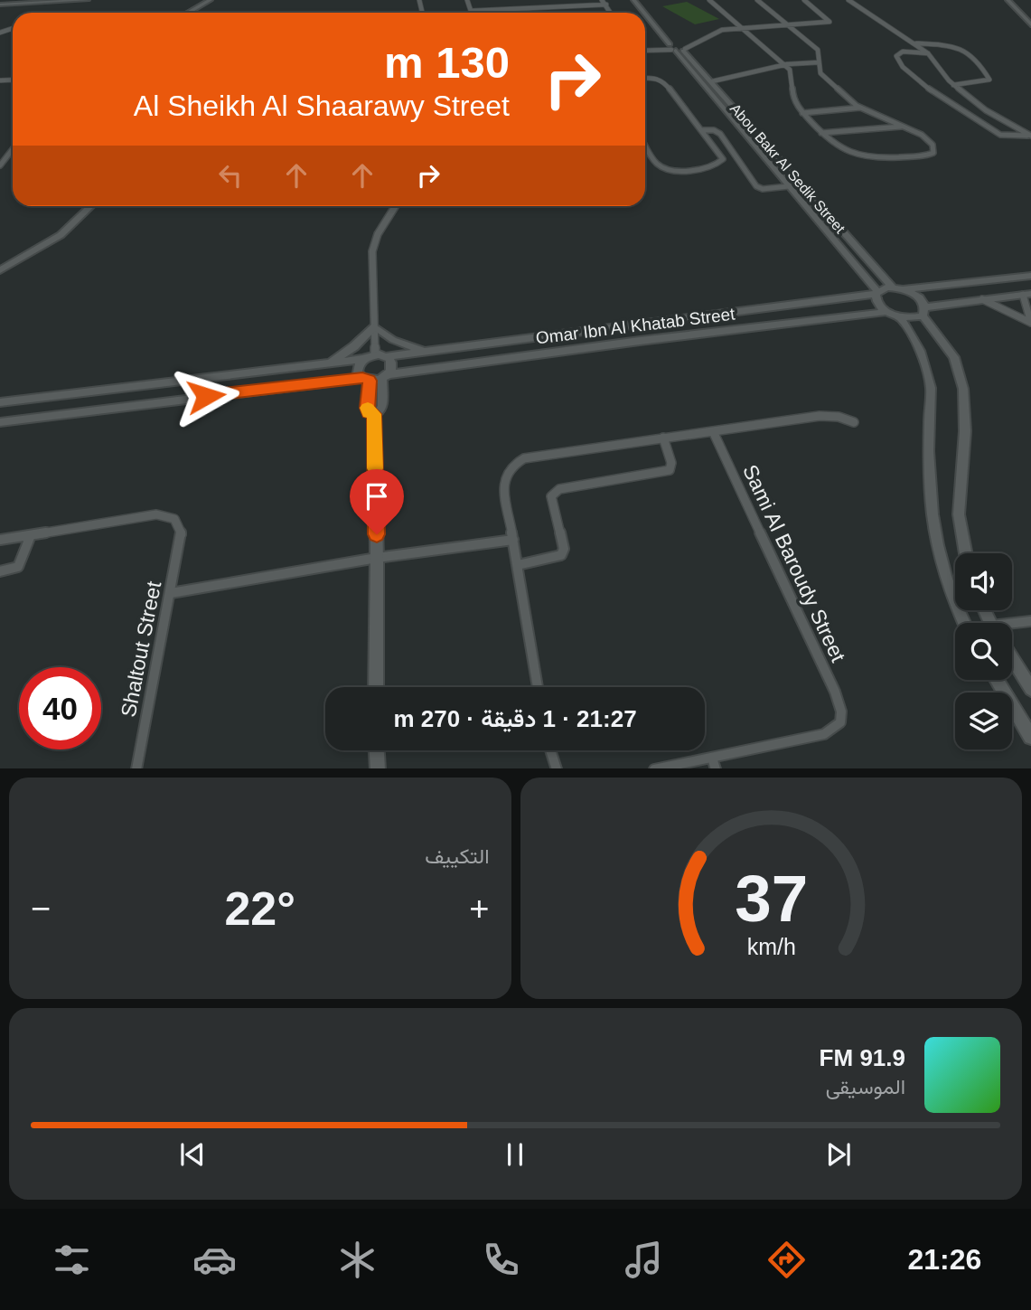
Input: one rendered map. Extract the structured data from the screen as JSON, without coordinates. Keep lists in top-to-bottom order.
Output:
{
  "streets": {
    "street": [
      "Abou Bakr Al Sedik Street",
      "Omar Ibn Al Khatab Street",
      "Sami Al Baroudy Street",
      "Shaltout Street"
    ]
  },
  "crossings": [
    ["Abou Bakr Al Sedik Street", "Omar Ibn Al Khatab Street"]
  ],
  "page": {
    "turn": ["130 m", "Al Sheikh Al Shaarawy Street"],
    "limit": "40",
    "trip": "21:27 · 1 دقيقة · 270 m",
    "tile": "التكييف",
    "heat": ["−", "22°", "+"],
    "song": ["91.9 FM", "الموسيقى"],
    "tabs": "21:26",
    "gauge": ["37", "km/h"]
  }
}
